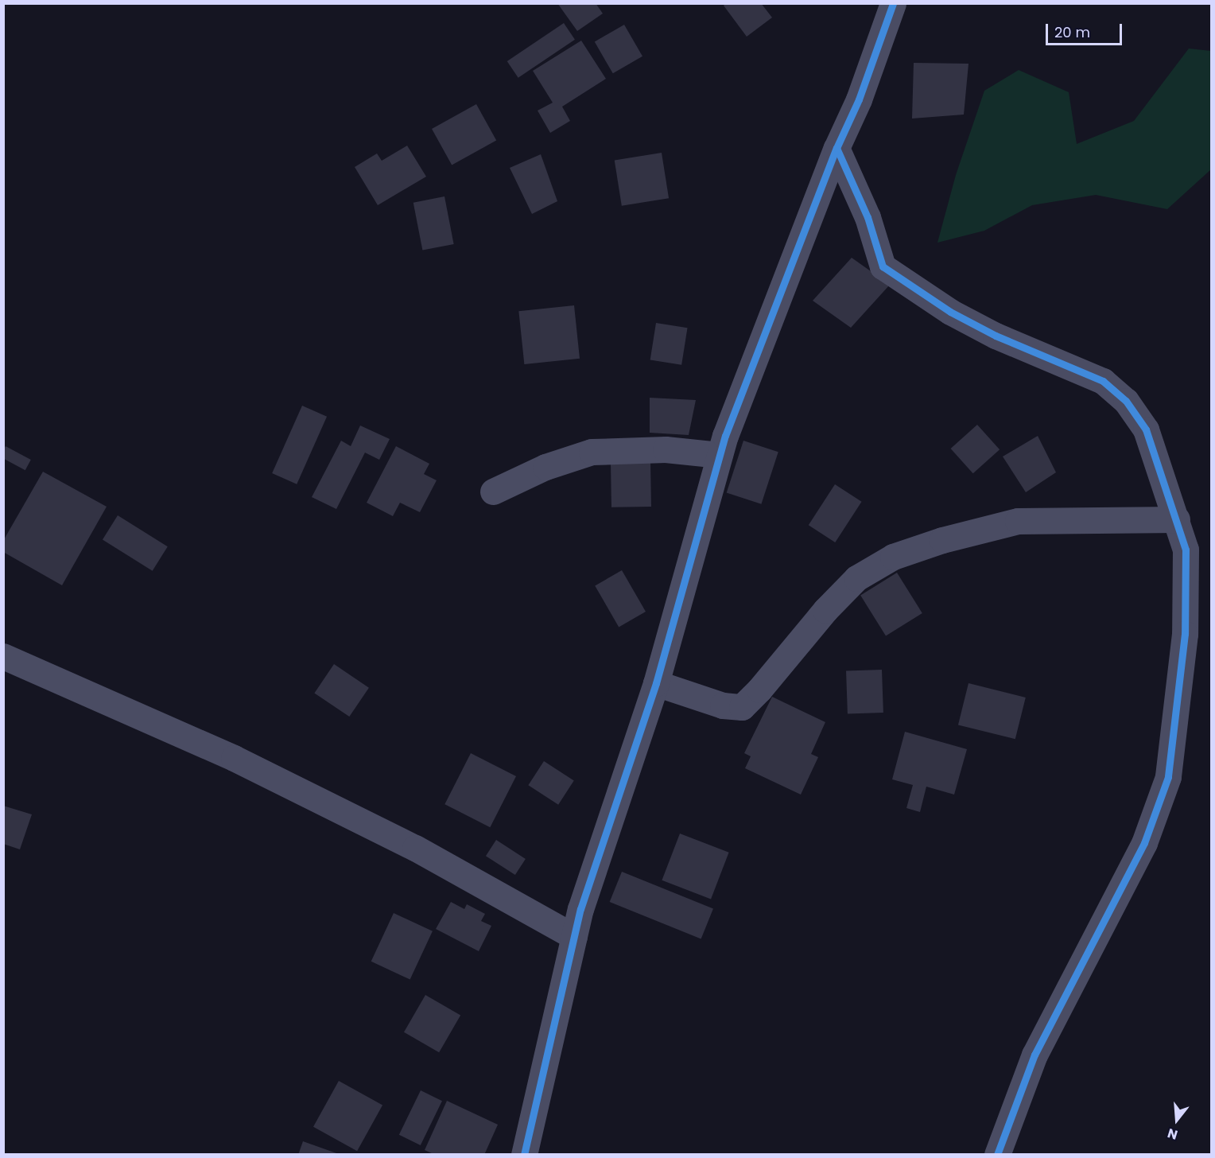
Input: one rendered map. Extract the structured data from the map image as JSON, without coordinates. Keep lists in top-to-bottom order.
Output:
{
  "scale_bar": "20 m",
  "north": "bottom"
}
